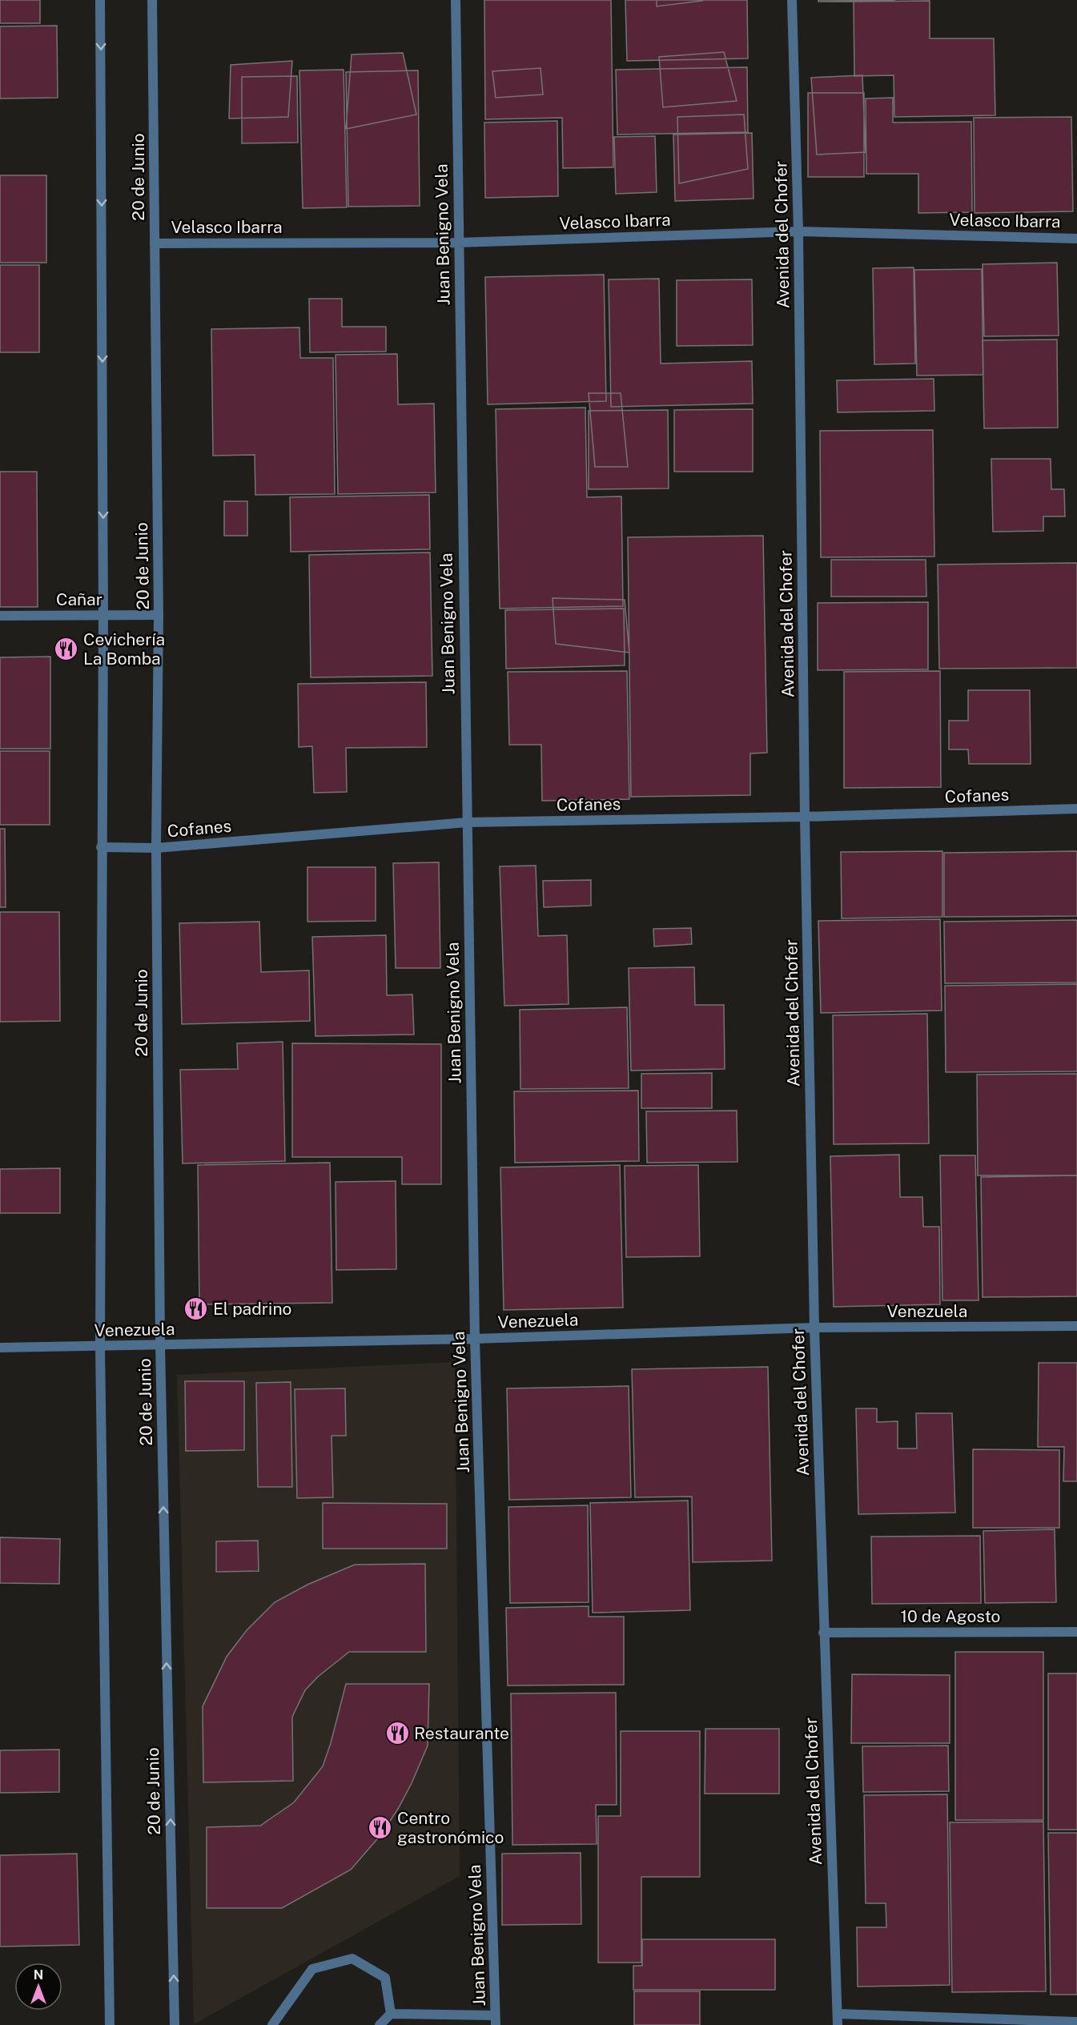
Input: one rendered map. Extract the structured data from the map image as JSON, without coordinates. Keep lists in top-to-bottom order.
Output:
{
  "streets": {
    "street": [
      "20 de Junio",
      "Velasco Ibarra",
      "Juan Benigno Vela",
      "Avenida del Chofer",
      "Cañar",
      "Cofanes",
      "Venezuela",
      "10 de Agosto"
    ]
  },
  "crossings": [
    ["20 de Junio", "Velasco Ibarra"],
    ["20 de Junio", "Cañar"],
    ["20 de Junio", "Cofanes"],
    ["20 de Junio", "Venezuela"],
    ["Velasco Ibarra", "Juan Benigno Vela"],
    ["Velasco Ibarra", "Avenida del Chofer"],
    ["Juan Benigno Vela", "Cofanes"],
    ["Juan Benigno Vela", "Venezuela"],
    ["Avenida del Chofer", "Cofanes"],
    ["Avenida del Chofer", "Venezuela"],
    ["Avenida del Chofer", "10 de Agosto"]
  ],
  "places": {
    "restaurant": [
      "Cevichería La Bomba",
      "El padrino",
      "Restaurante",
      "Centro gastronómico"
    ]
  },
  "north": "top"
}
